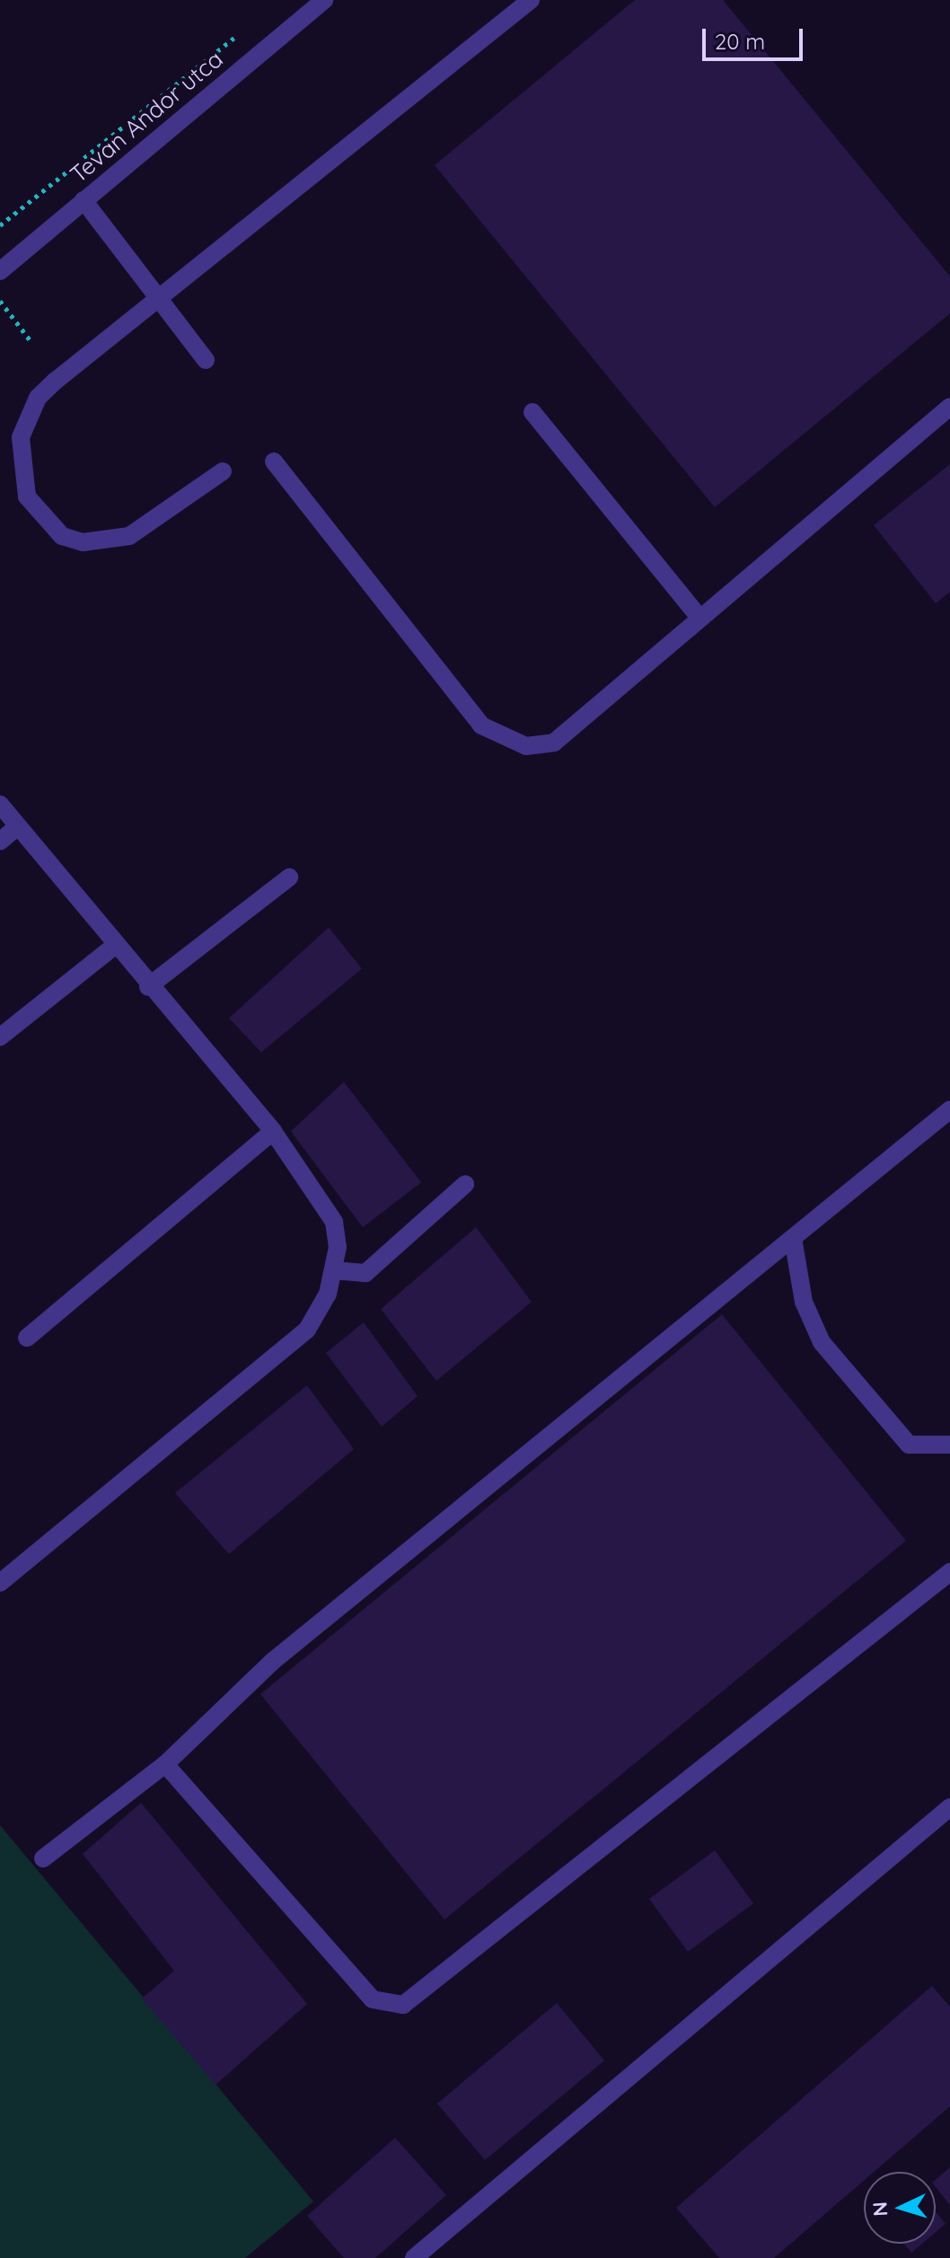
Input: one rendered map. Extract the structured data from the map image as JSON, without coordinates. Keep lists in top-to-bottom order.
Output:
{
  "streets": {
    "street": ["Tevan Andor utca"]
  },
  "scale_bar": "20 m",
  "north": "left"
}
